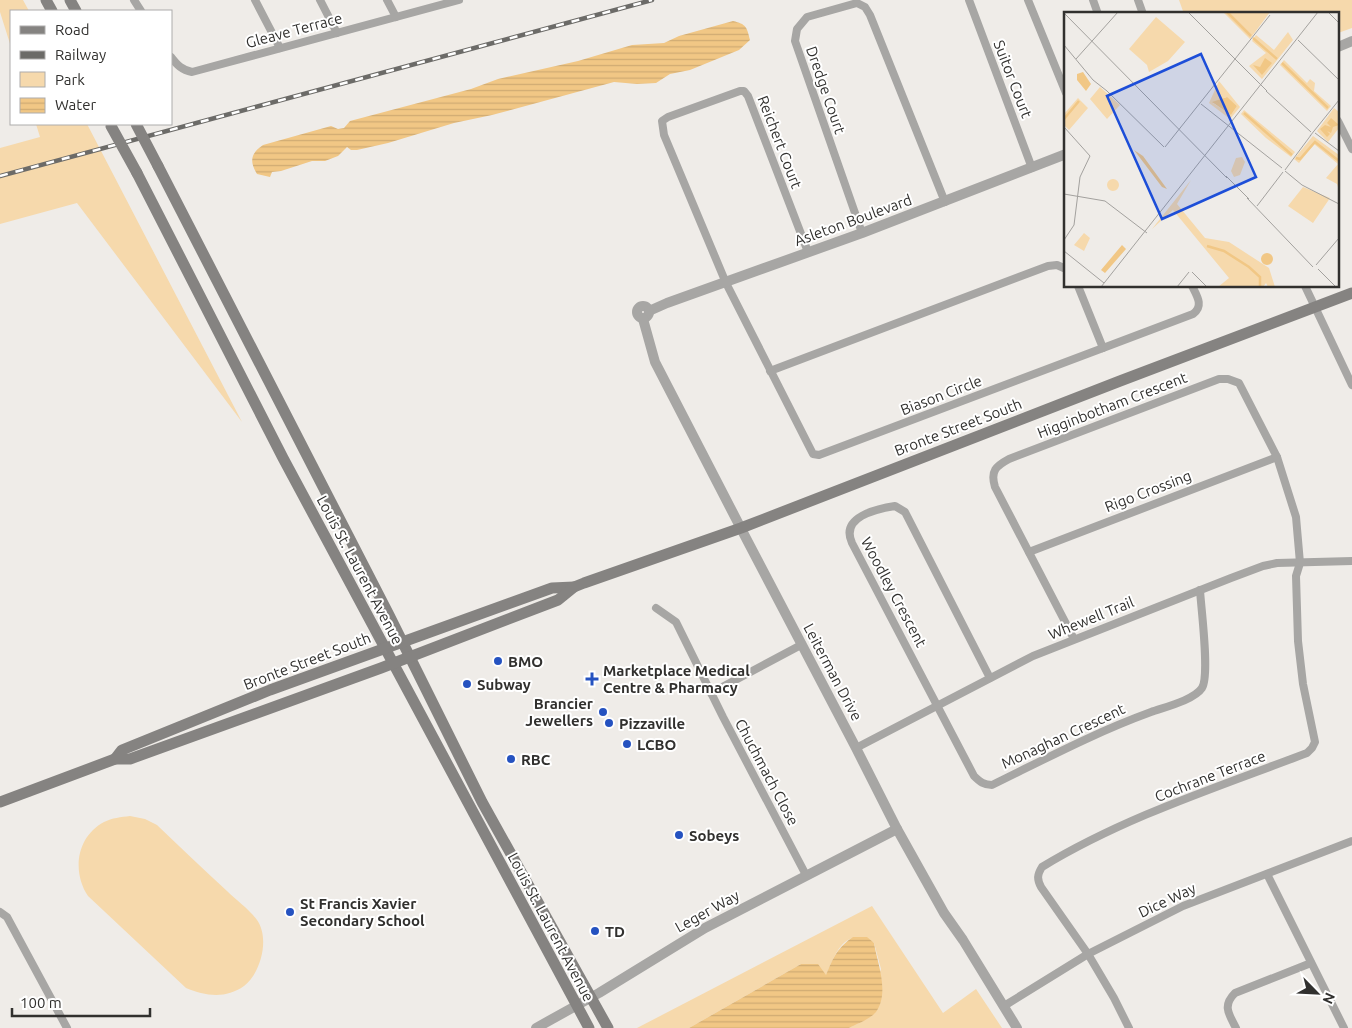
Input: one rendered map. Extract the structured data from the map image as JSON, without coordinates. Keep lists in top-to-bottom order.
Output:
{
  "streets": {
    "main road": ["Bronte Street South", "Louis St. Laurent Avenue"],
    "street": [
      "Gleave Terrace",
      "Suitor Court",
      "Dredge Court",
      "Reichert Court",
      "Asleton Boulevard",
      "Biason Circle",
      "Higginbotham Crescent",
      "Rigo Crossing",
      "Woodley Crescent",
      "Whewell Trail",
      "Leiterman Drive",
      "Monaghan Crescent",
      "Chuchmach Close",
      "Cochrane Terrace",
      "Dice Way",
      "Leger Way"
    ]
  },
  "crossings": [
    ["Suitor Court", "Asleton Boulevard"],
    ["Dredge Court", "Asleton Boulevard"],
    ["Reichert Court", "Asleton Boulevard"],
    ["Reichert Court", "Biason Circle"],
    ["Asleton Boulevard", "Biason Circle"],
    ["Asleton Boulevard", "Leiterman Drive"],
    ["Higginbotham Crescent", "Rigo Crossing"],
    ["Higginbotham Crescent", "Whewell Trail"],
    ["Higginbotham Crescent", "Cochrane Terrace"],
    ["Bronte Street South", "Louis St. Laurent Avenue"],
    ["Bronte Street South", "Leiterman Drive"],
    ["Louis St. Laurent Avenue", "Leger Way"],
    ["Woodley Crescent", "Whewell Trail"],
    ["Woodley Crescent", "Monaghan Crescent"],
    ["Whewell Trail", "Leiterman Drive"],
    ["Whewell Trail", "Monaghan Crescent"],
    ["Whewell Trail", "Cochrane Terrace"],
    ["Leiterman Drive", "Dice Way"],
    ["Leiterman Drive", "Leger Way"],
    ["Chuchmach Close", "Leger Way"],
    ["Cochrane Terrace", "Dice Way"]
  ],
  "places": {
    "other": [
      "BMO",
      "Subway",
      "Brancier Jewellers",
      "Pizzaville",
      "LCBO",
      "RBC",
      "Sobeys",
      "St Francis Xavier Secondary School",
      "TD"
    ],
    "health": ["Marketplace Medical Centre & Pharmacy"]
  },
  "legend": [
    "Road",
    "Railway",
    "Park",
    "Water"
  ],
  "scale_bar": "100 m",
  "north": "bottom right"
}
